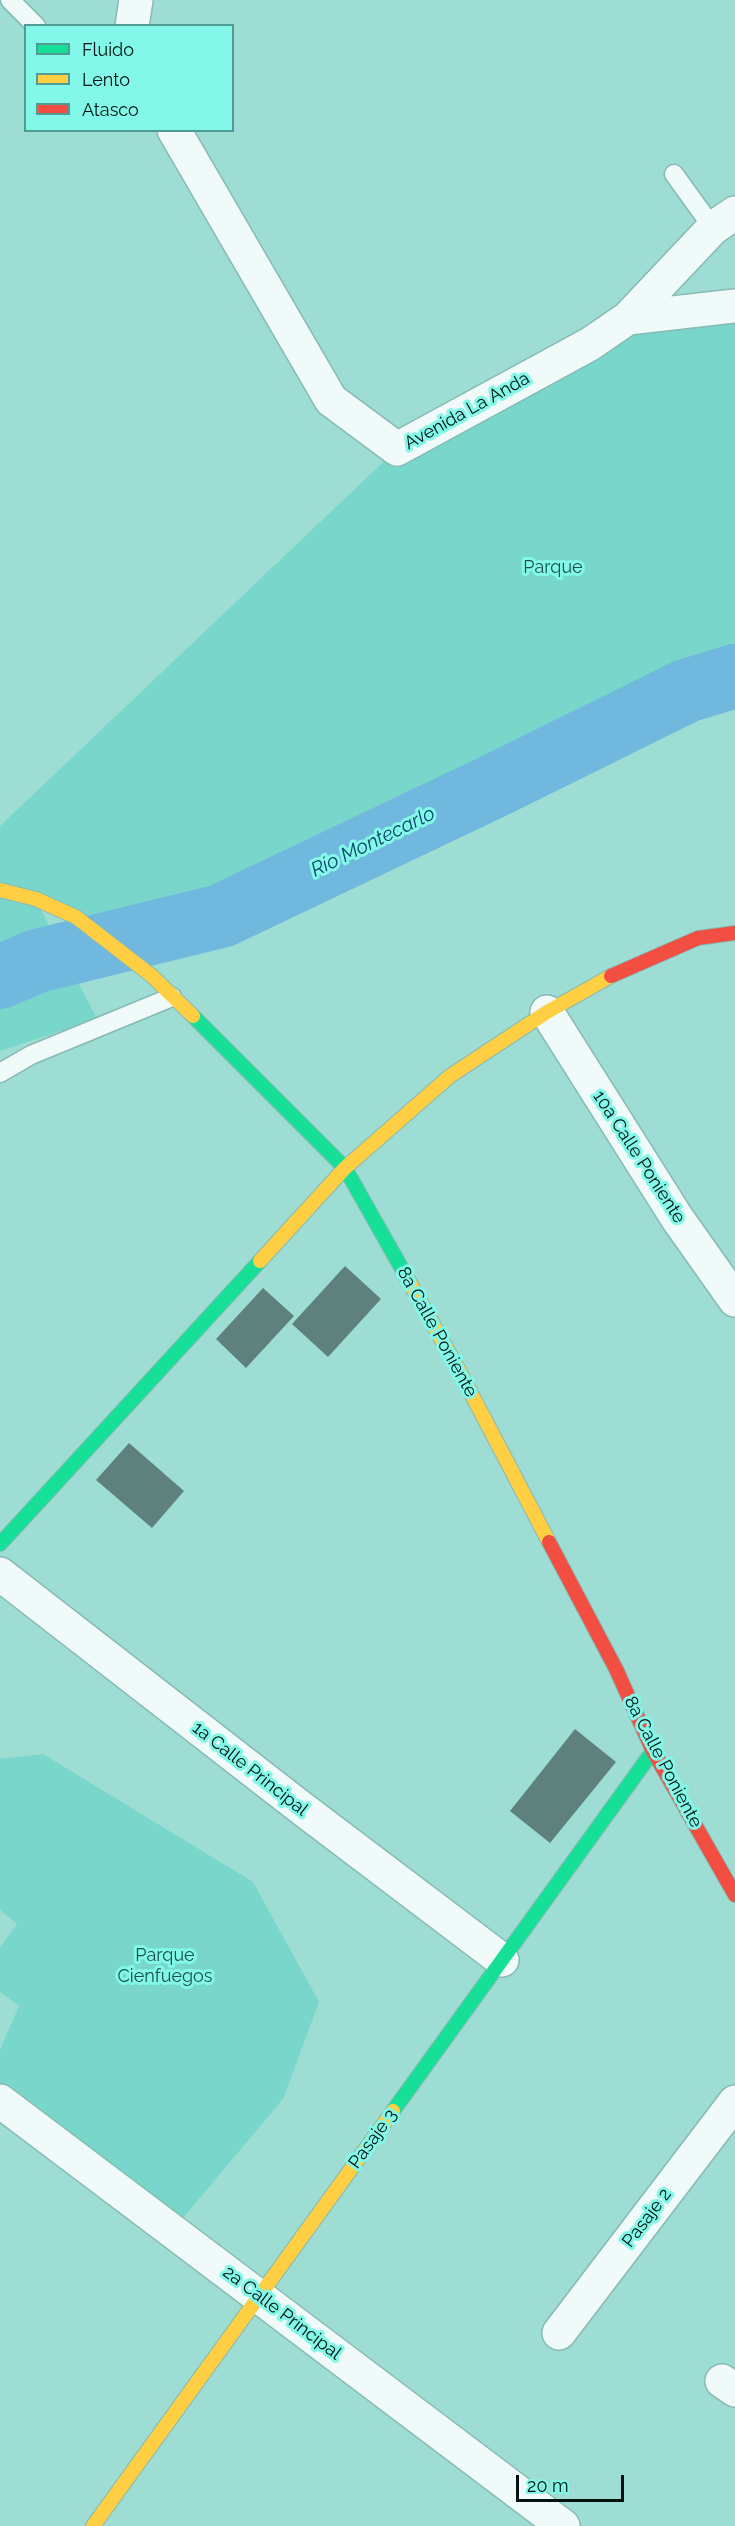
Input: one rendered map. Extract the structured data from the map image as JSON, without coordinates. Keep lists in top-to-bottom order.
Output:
{
  "streets": {
    "street": [
      "Avenida La Anda",
      "10a Calle Poniente",
      "8a Calle Poniente",
      "1a Calle Principal",
      "Pasaje 3",
      "Pasaje 2",
      "2a Calle Principal"
    ]
  },
  "crossings": [
    ["8a Calle Poniente", "Pasaje 3"],
    ["1a Calle Principal", "Pasaje 3"],
    ["Pasaje 3", "2a Calle Principal"]
  ],
  "water": ["Río Montecarlo"],
  "parks": ["Parque", "Parque Cienfuegos"],
  "legend": ["Fluido", "Lento", "Atasco"],
  "scale_bar": "20 m"
}
